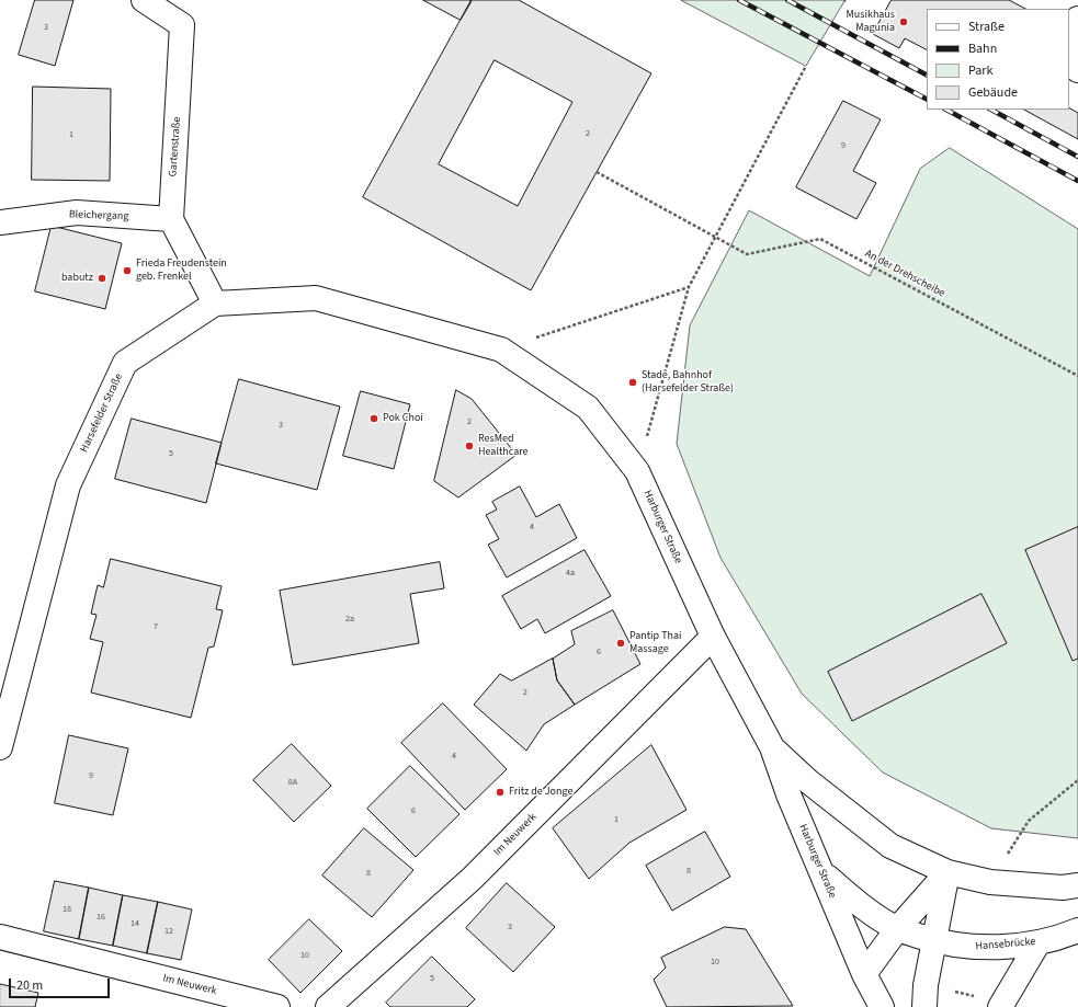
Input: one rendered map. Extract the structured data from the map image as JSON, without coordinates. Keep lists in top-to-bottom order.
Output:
{
  "streets": {
    "main road": [
      "Gartenstraße",
      "Bleichergang",
      "Harsefelder Straße",
      "Harburger Straße",
      "Im Neuwerk",
      "Hansebrücke"
    ],
    "path": ["An der Drehscheibe"]
  },
  "crossings": [
    ["Gartenstraße", "Bleichergang"],
    ["Harburger Straße", "Im Neuwerk"],
    ["Harburger Straße", "Hansebrücke"]
  ],
  "places": [
    "Musikhaus Magunia",
    "Frieda Freudenstein geb. Frenkel",
    "babutz",
    "Stade, Bahnhof (Harsefelder Straße)",
    "Pok Choi",
    "ResMed Healthcare",
    "Pantip Thai Massage",
    "Fritz de Jonge"
  ],
  "house_numbers": [
    "3",
    "2",
    "1",
    "9",
    "2",
    "3",
    "5",
    "4",
    "4a",
    "2a",
    "7",
    "6",
    "2",
    "4",
    "9",
    "8A",
    "6",
    "1",
    "8",
    "8",
    "18",
    "16",
    "14",
    "3",
    "12",
    "10",
    "10",
    "5"
  ],
  "legend": [
    "Straße",
    "Bahn",
    "Park",
    "Gebäude"
  ],
  "scale_bar": "20 m"
}
